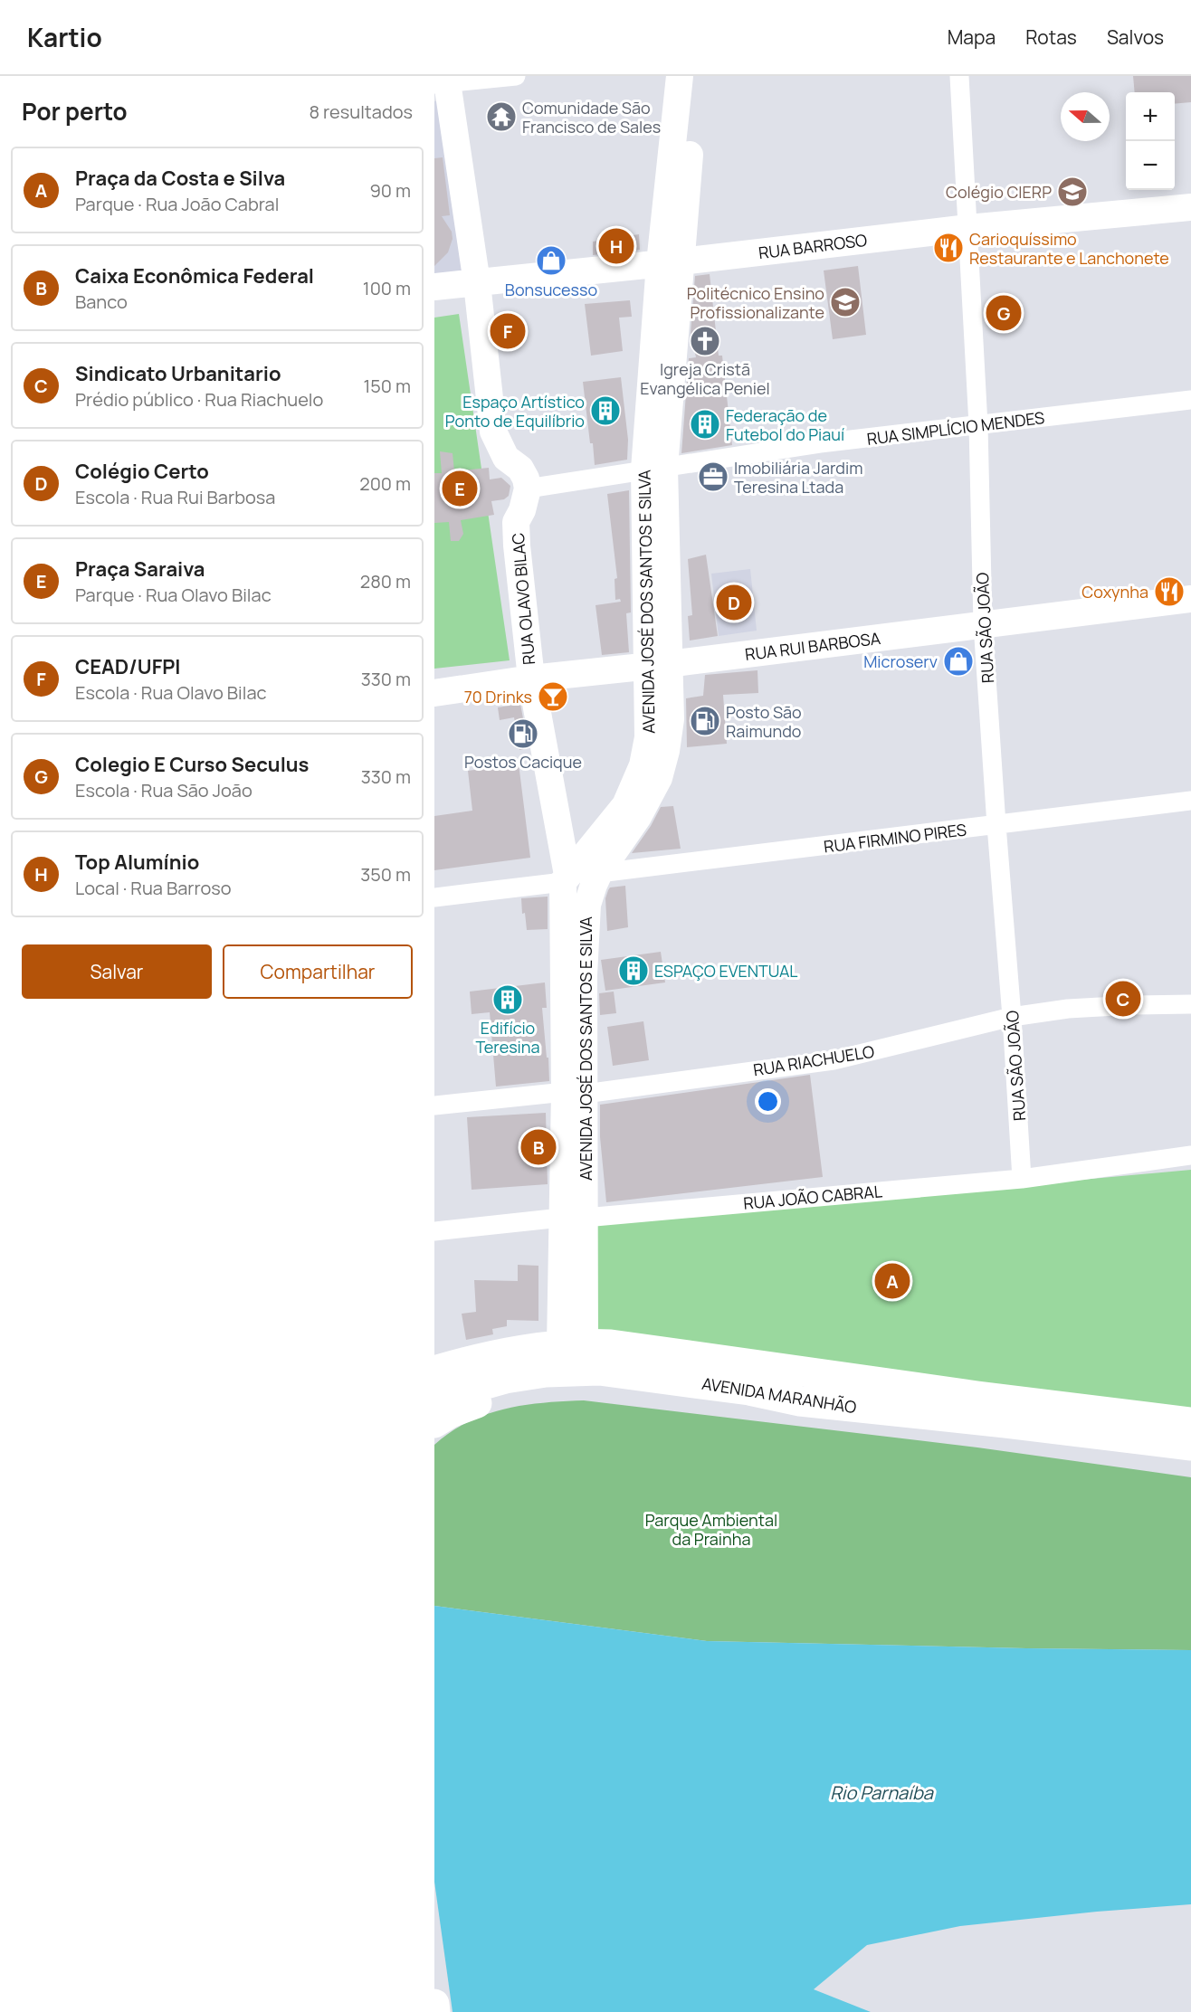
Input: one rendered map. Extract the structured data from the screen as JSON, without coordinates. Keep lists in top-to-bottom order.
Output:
{
  "streets": {
    "main road": ["AVENIDA MARANHÃO"],
    "street": [
      "RUA BARROSO",
      "RUA SIMPLÍCIO MENDES",
      "RUA OLAVO BILAC",
      "AVENIDA JOSÉ DOS SANTOS E SILVA",
      "RUA SÃO JOÃO",
      "RUA RUI BARBOSA",
      "RUA FIRMINO PIRES",
      "RUA RIACHUELO",
      "RUA JOÃO CABRAL"
    ]
  },
  "crossings": [
    ["RUA BARROSO", "AVENIDA JOSÉ DOS SANTOS E SILVA"],
    ["RUA BARROSO", "RUA SÃO JOÃO"],
    ["RUA SIMPLÍCIO MENDES", "RUA OLAVO BILAC"],
    ["RUA SIMPLÍCIO MENDES", "AVENIDA JOSÉ DOS SANTOS E SILVA"],
    ["RUA SIMPLÍCIO MENDES", "RUA SÃO JOÃO"],
    ["RUA OLAVO BILAC", "AVENIDA JOSÉ DOS SANTOS E SILVA"],
    ["RUA OLAVO BILAC", "RUA RUI BARBOSA"],
    ["AVENIDA JOSÉ DOS SANTOS E SILVA", "RUA RUI BARBOSA"],
    ["AVENIDA JOSÉ DOS SANTOS E SILVA", "RUA FIRMINO PIRES"],
    ["AVENIDA JOSÉ DOS SANTOS E SILVA", "RUA RIACHUELO"],
    ["AVENIDA JOSÉ DOS SANTOS E SILVA", "RUA JOÃO CABRAL"],
    ["AVENIDA JOSÉ DOS SANTOS E SILVA", "AVENIDA MARANHÃO"],
    ["RUA SÃO JOÃO", "RUA RUI BARBOSA"],
    ["RUA SÃO JOÃO", "RUA FIRMINO PIRES"],
    ["RUA SÃO JOÃO", "RUA RIACHUELO"],
    ["RUA SÃO JOÃO", "RUA JOÃO CABRAL"]
  ],
  "water": ["Rio Parnaíba"],
  "parks": ["Parque Ambiental da Prainha"],
  "places": {
    "temple": ["Comunidade São Francisco de Sales"],
    "school or university": ["Colégio CIERP", "Politécnico Ensino Profissionalizante"],
    "restaurant": ["Carioquíssimo Restaurante e Lanchonete", "Coxynha"],
    "shop": ["Bonsucesso", "Microserv"],
    "church": ["Igreja Cristã Evangélica Peniel"],
    "building": [
      "Espaço Artístico Ponto de Equilíbrio",
      "Federação de Futebol do Piauí",
      "ESPAÇO EVENTUAL",
      "Edifício Teresina"
    ],
    "office": ["Imobiliária Jardim Teresina Ltada"],
    "bar": ["70 Drinks"],
    "fuel station": ["Posto São Raimundo", "Postos Cacique"]
  },
  "north": "left",
  "page": {
    "header": "Kartio",
    "nav": ["Mapa", "Rotas", "Salvos"],
    "heading": ["Por perto", "8 resultados"],
    "map_buttons": ["+", "−"],
    "list": [
      {
        "mark": "A",
        "name": "Praça da Costa e Silva",
        "note": "Parque · Rua João Cabral",
        "value": "90 m"
      },
      {
        "mark": "B",
        "name": "Caixa Econômica Federal",
        "note": "Banco",
        "value": "100 m"
      },
      {
        "mark": "C",
        "name": "Sindicato Urbanitario",
        "note": "Prédio público · Rua Riachuelo",
        "value": "150 m"
      },
      {
        "mark": "D",
        "name": "Colégio Certo",
        "note": "Escola · Rua Rui Barbosa",
        "value": "200 m"
      },
      {
        "mark": "E",
        "name": "Praça Saraiva",
        "note": "Parque · Rua Olavo Bilac",
        "value": "280 m"
      },
      {
        "mark": "F",
        "name": "CEAD/UFPI",
        "note": "Escola · Rua Olavo Bilac",
        "value": "330 m"
      },
      {
        "mark": "G",
        "name": "Colegio E Curso Seculus",
        "note": "Escola · Rua São João",
        "value": "330 m"
      },
      {
        "mark": "H",
        "name": "Top Alumínio",
        "note": "Local · Rua Barroso",
        "value": "350 m"
      }
    ],
    "pins": [
      "H",
      "G",
      "F",
      "E",
      "D",
      "C",
      "B",
      "A"
    ],
    "buttons": ["Salvar", "Compartilhar"]
  }
}
